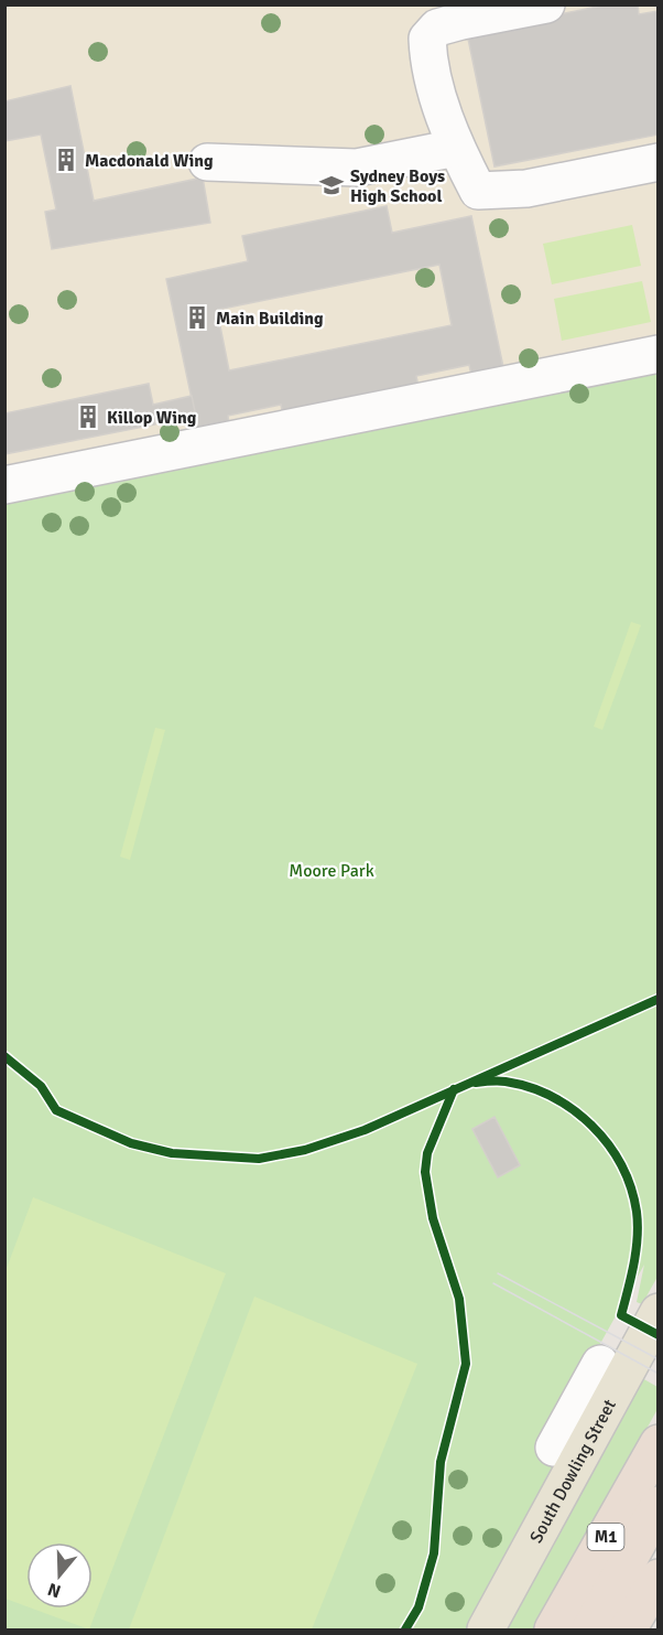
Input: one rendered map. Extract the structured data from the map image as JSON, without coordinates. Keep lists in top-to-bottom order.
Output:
{
  "streets": {
    "highway": ["M1"],
    "main road": ["South Dowling Street"]
  },
  "parks": ["Moore Park"],
  "places": {
    "building": ["Macdonald Wing", "Main Building", "Killop Wing"],
    "school or university": ["Sydney Boys High School"]
  },
  "north": "bottom"
}
